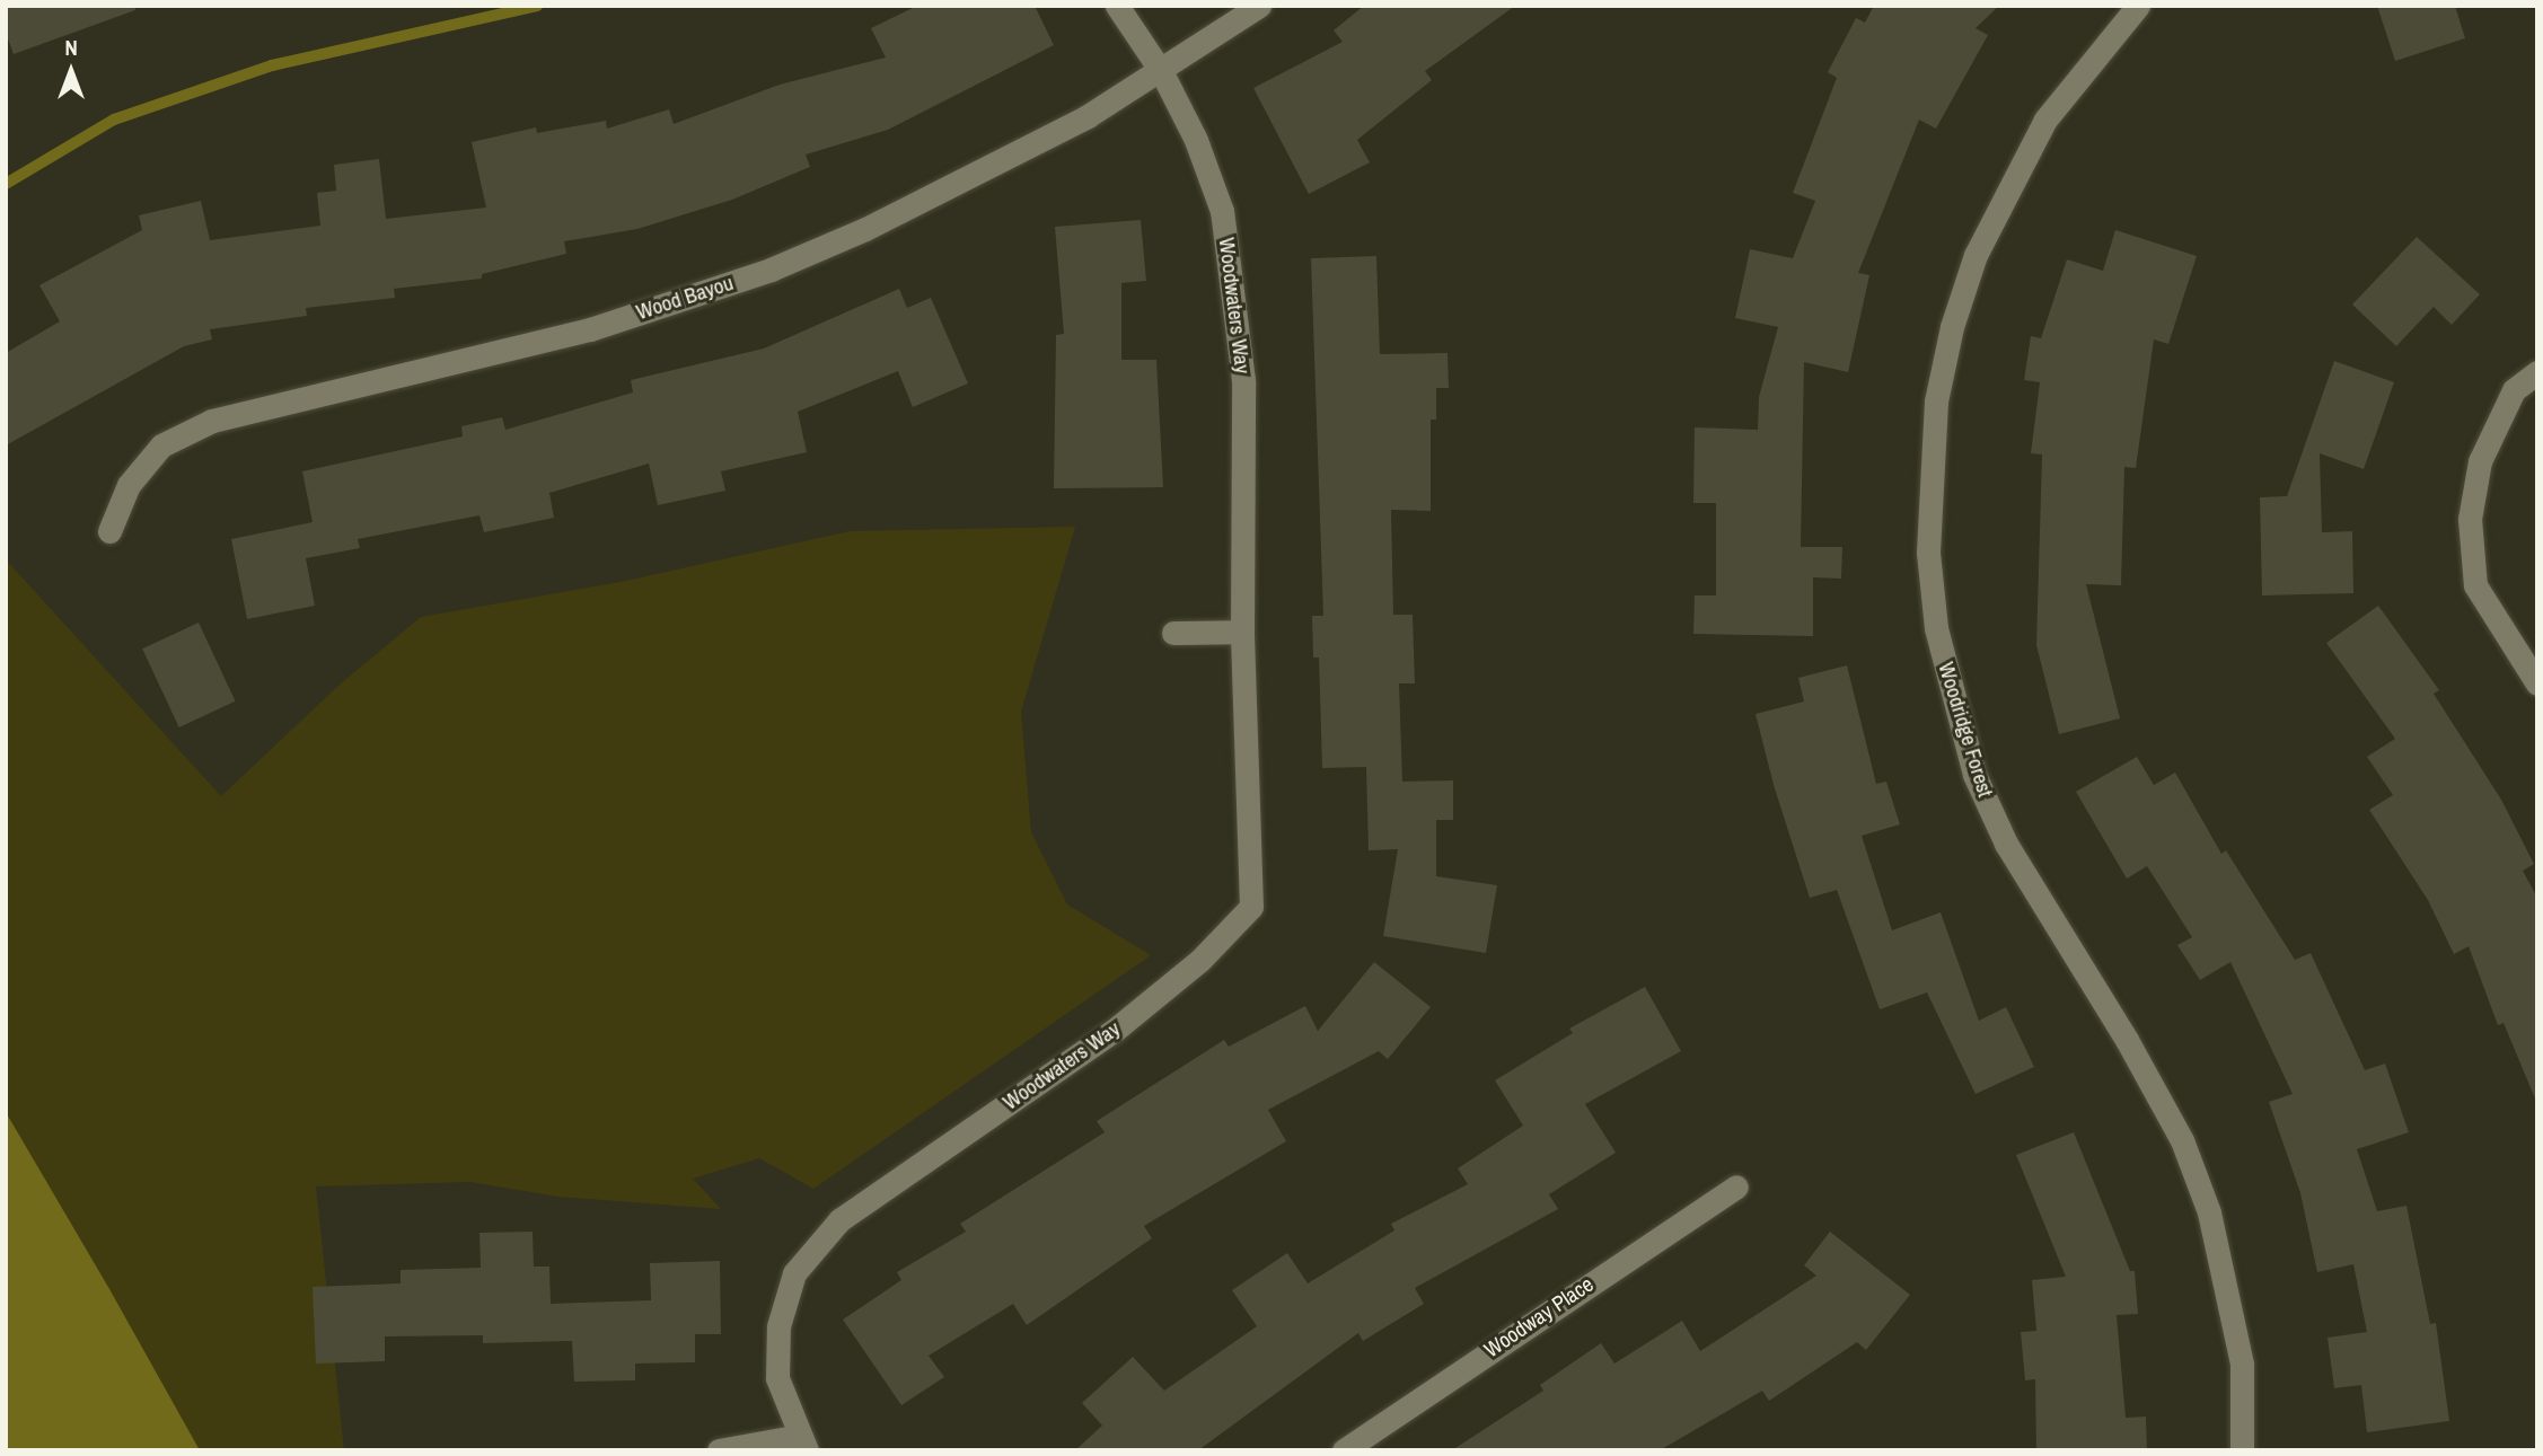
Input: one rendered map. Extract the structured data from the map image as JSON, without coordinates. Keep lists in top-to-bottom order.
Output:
{
  "streets": {
    "street": [
      "Wood Bayou",
      "Woodwaters Way",
      "Woodridge Forest",
      "Woodway Place"
    ]
  },
  "crossings": [
    ["Wood Bayou", "Woodwaters Way"]
  ],
  "north": "top"
}
